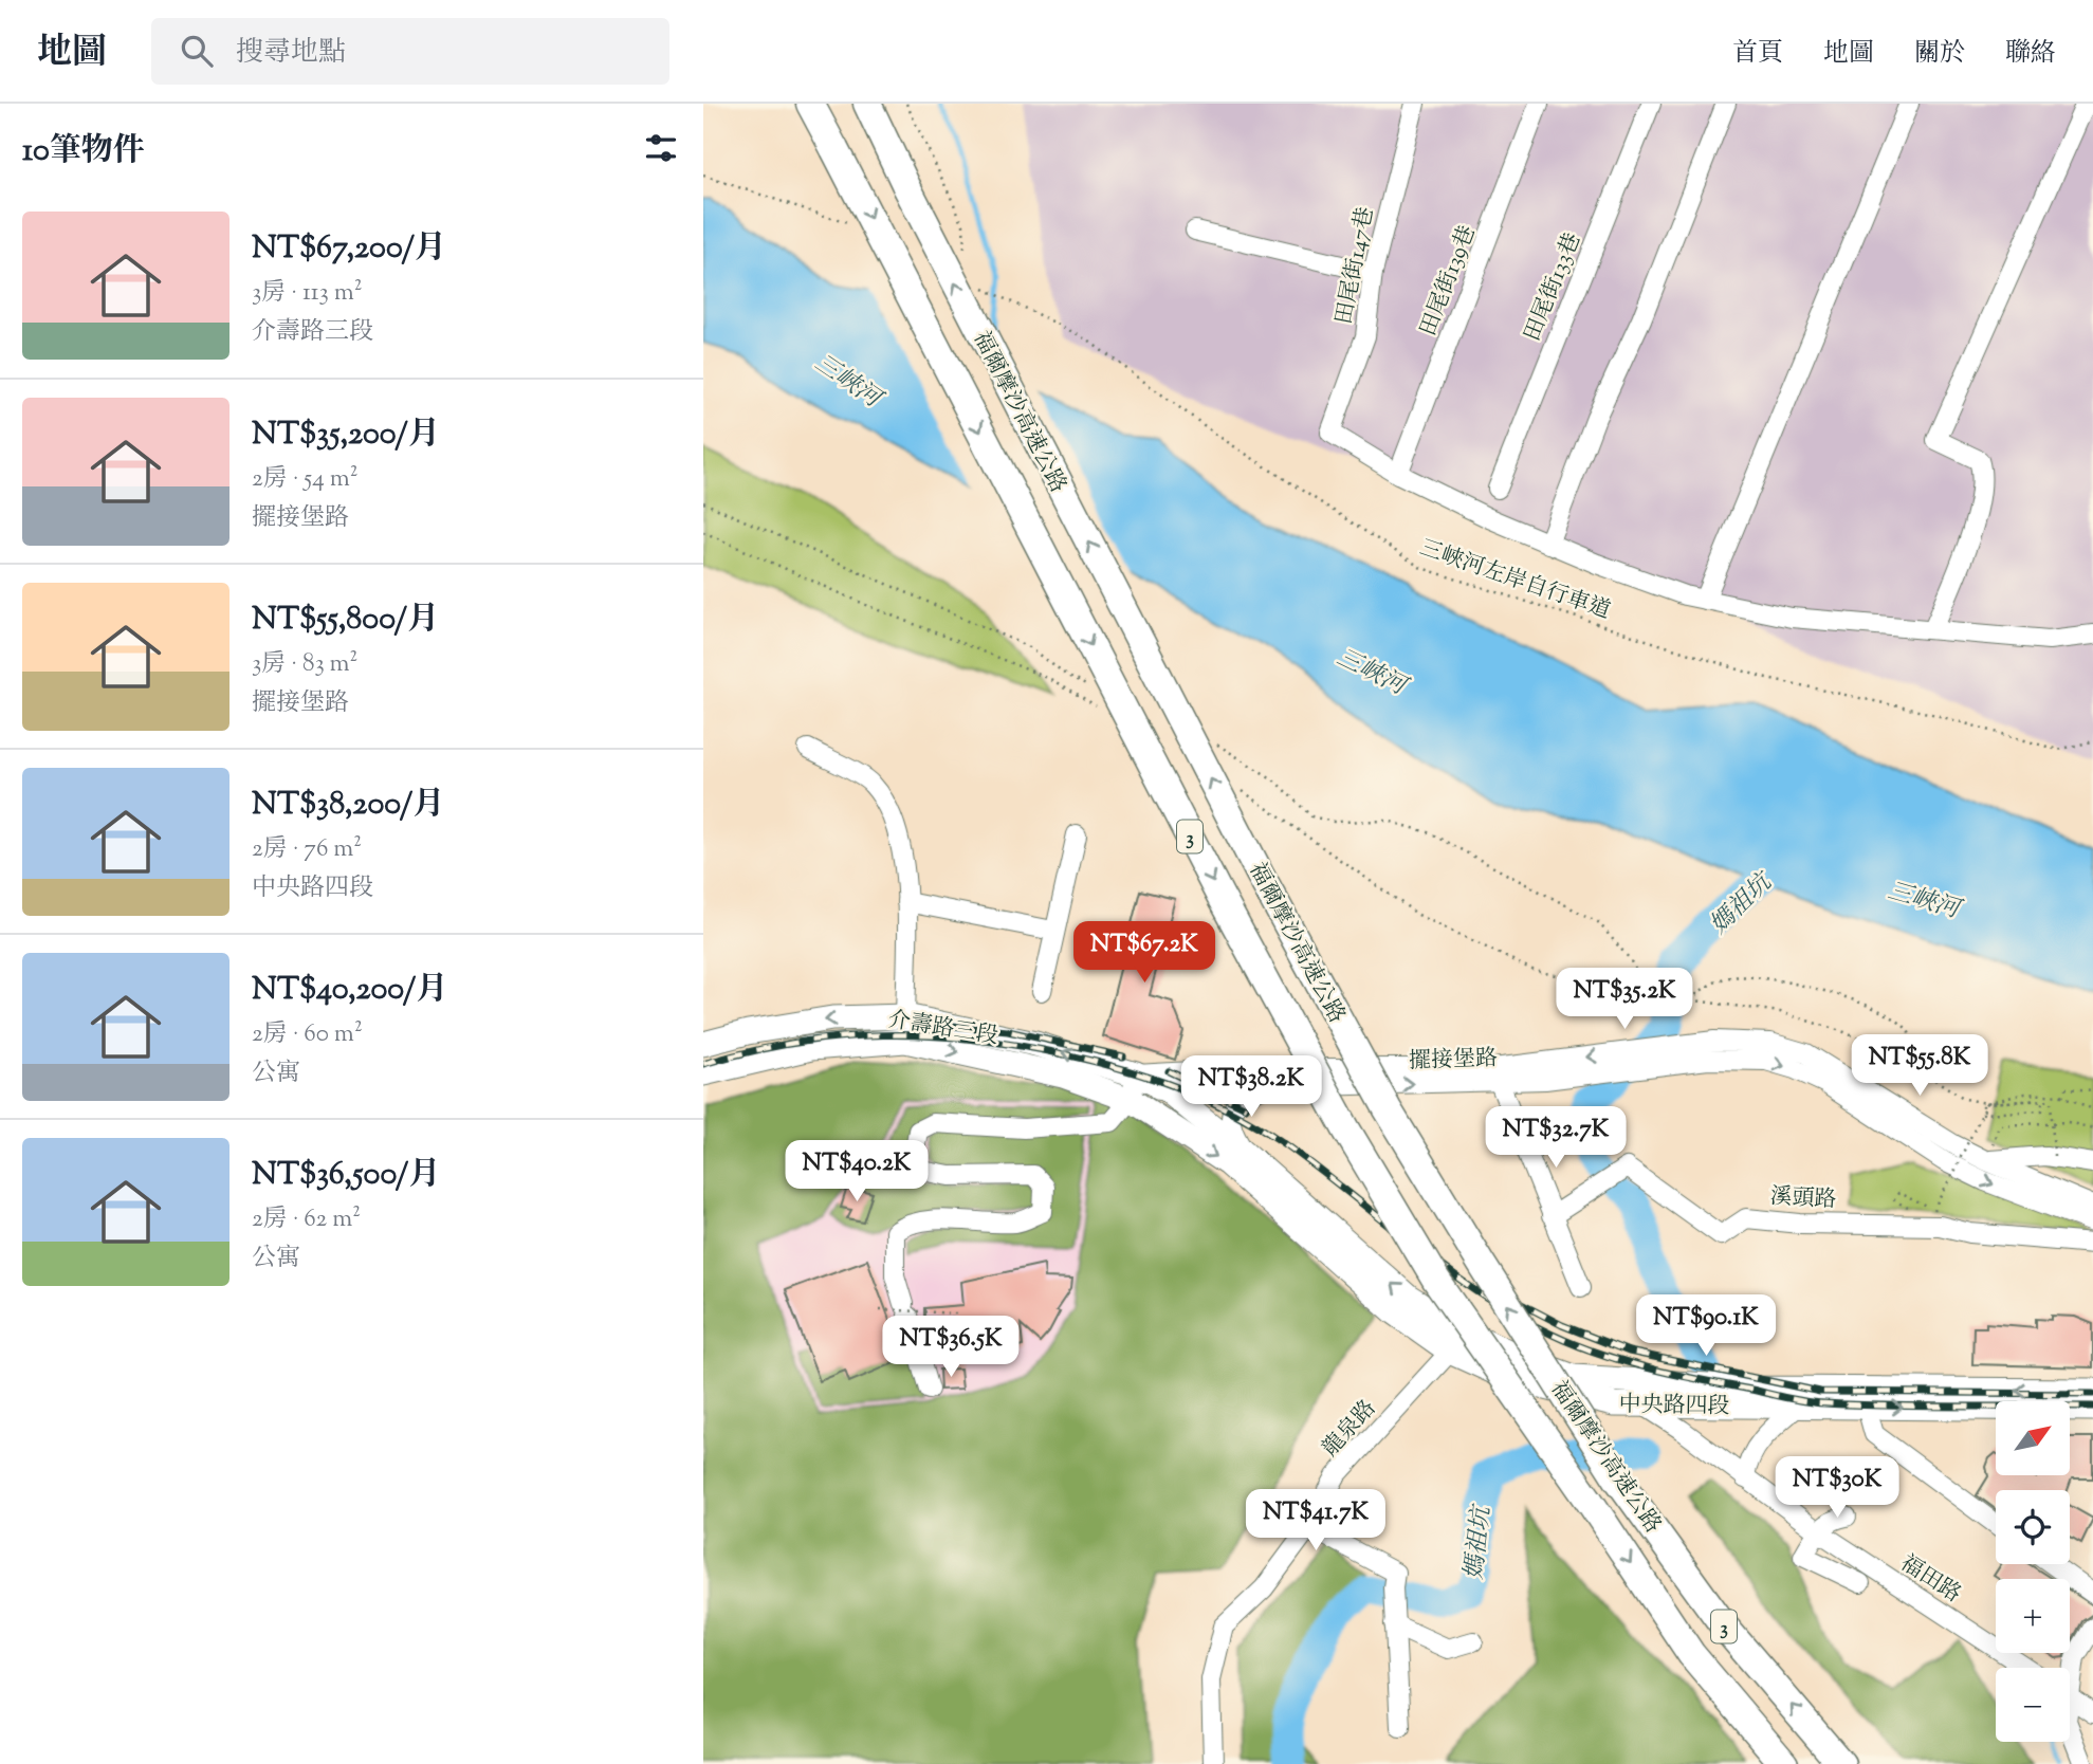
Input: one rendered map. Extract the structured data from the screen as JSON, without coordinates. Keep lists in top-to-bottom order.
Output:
{
  "streets": {
    "highway": ["福爾摩沙高速公路", "3"],
    "main road": ["介壽路三段", "中央路四段"],
    "street": [
      "田尾街147巷",
      "田尾街139巷",
      "田尾街133巷",
      "擺接堡路",
      "溪頭路",
      "龍泉路",
      "福田路"
    ],
    "path": ["三峽河左岸自行車道"]
  },
  "crossings": [
    ["田尾街147巷", "田尾街139巷"],
    ["介壽路三段", "擺接堡路"],
    ["介壽路三段", "中央路四段"],
    ["擺接堡路", "中央路四段"],
    ["中央路四段", "龍泉路"],
    ["中央路四段", "福田路"]
  ],
  "water": ["三峽河", "媽祖坑"],
  "north": "top right",
  "page": {
    "header": "地圖",
    "search": "搜尋地點",
    "nav": [
      "首頁",
      "地圖",
      "關於",
      "聯絡"
    ],
    "heading": "10筆物件",
    "list": [
      {
        "name": "NT$67,200/月",
        "note": "3房 · 113 m² · 介壽路三段"
      },
      {
        "name": "NT$35,200/月",
        "note": "2房 · 54 m² · 擺接堡路"
      },
      {
        "name": "NT$55,800/月",
        "note": "3房 · 83 m² · 擺接堡路"
      },
      {
        "name": "NT$38,200/月",
        "note": "2房 · 76 m² · 中央路四段"
      },
      {
        "name": "NT$40,200/月",
        "note": "2房 · 60 m² · 公寓"
      },
      {
        "name": "NT$36,500/月",
        "note": "2房 · 62 m² · 公寓"
      }
    ],
    "price": [
      "NT$67.2K",
      "NT$35.2K",
      "NT$55.8K",
      "NT$38.2K",
      "NT$32.7K",
      "NT$40.2K",
      "NT$90.1K",
      "NT$36.5K",
      "NT$30K",
      "NT$41.7K"
    ],
    "map_buttons": ["+", "−"]
  }
}
